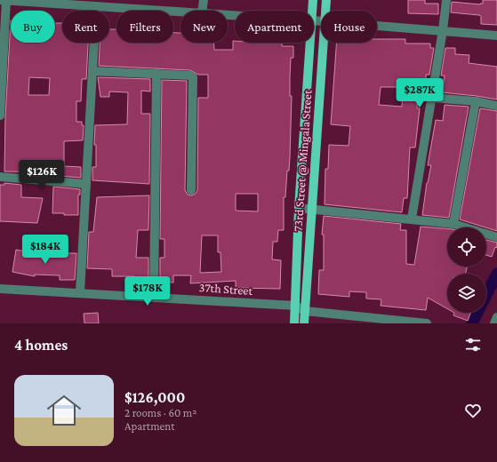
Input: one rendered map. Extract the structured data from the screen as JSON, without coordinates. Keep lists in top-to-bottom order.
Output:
{
  "streets": {
    "main road": ["73rd Street @ Mingala Street"],
    "street": ["37th Street"]
  },
  "crossings": [
    ["73rd Street @ Mingala Street", "37th Street"]
  ],
  "page": {
    "chip": [
      "Buy",
      "Rent",
      "Filters",
      "New",
      "Apartment",
      "House"
    ],
    "price": [
      "$287K",
      "$126K",
      "$184K",
      "$178K"
    ],
    "heading": "4 homes",
    "list": [
      {
        "name": "$126,000",
        "note": "2 rooms · 60 m² · Apartment"
      }
    ]
  }
}
